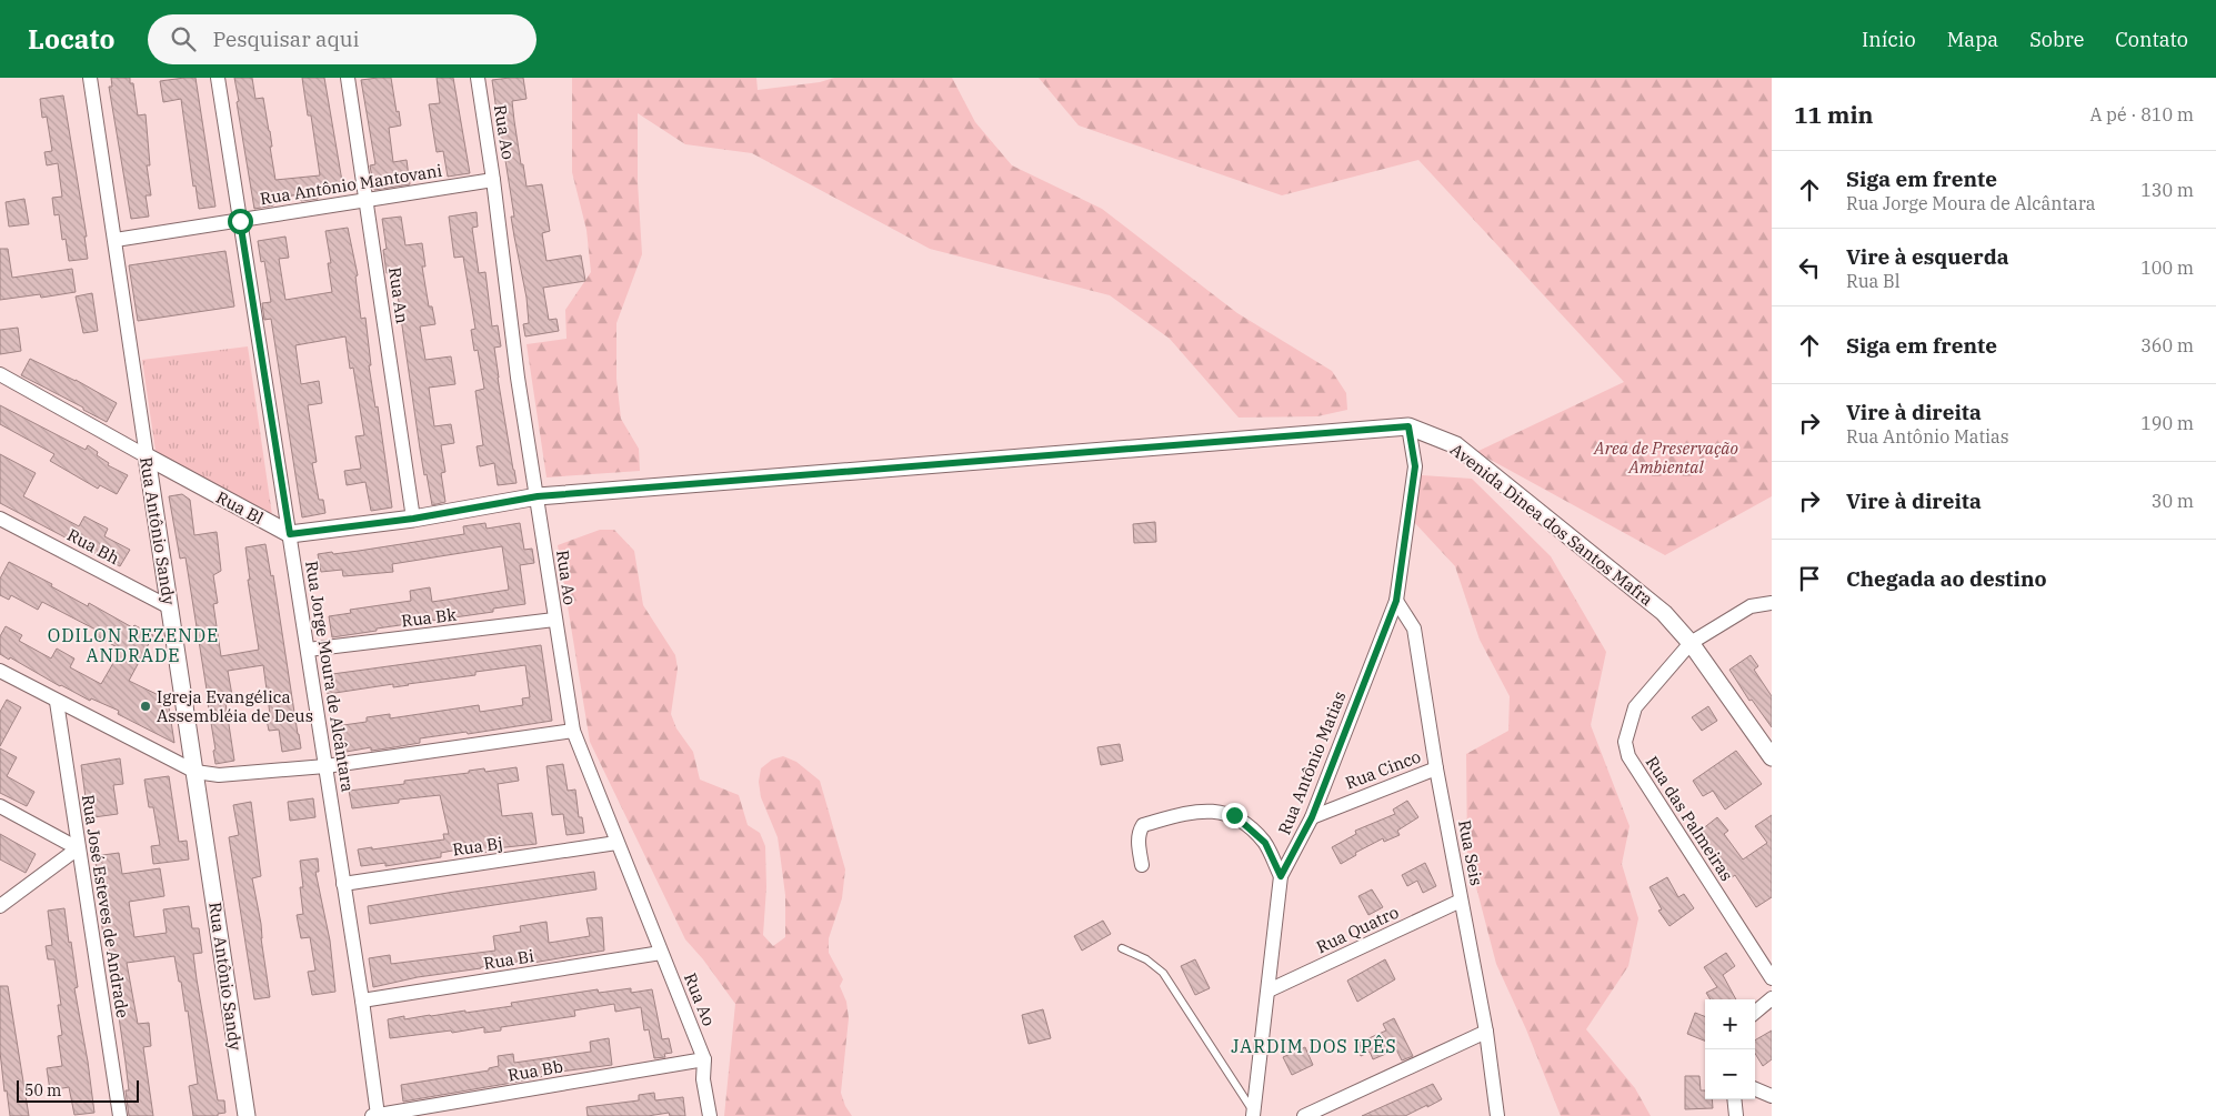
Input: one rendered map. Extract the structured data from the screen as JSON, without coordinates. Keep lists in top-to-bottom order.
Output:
{
  "streets": {
    "street": [
      "Rua Ao",
      "Rua Antônio Mantovani",
      "Rua An",
      "Rua Bl",
      "Avenida Dinea dos Santos Mafra",
      "Rua Antônio Sandy",
      "Rua Bh",
      "Rua Bk",
      "Rua Jorge Moura de Alcântara",
      "Rua Antônio Matias",
      "Rua Cinco",
      "Rua das Palmeiras",
      "Rua Bj",
      "Rua Seis",
      "Rua José Esteves de Andrade",
      "Rua Quatro",
      "Rua Bi",
      "Rua Bb"
    ]
  },
  "crossings": [
    ["Rua Ao", "Rua Antônio Mantovani"],
    ["Rua Ao", "Avenida Dinea dos Santos Mafra"],
    ["Rua Ao", "Rua Bk"],
    ["Rua Ao", "Rua Bj"],
    ["Rua Ao", "Rua Bi"],
    ["Rua Ao", "Rua Bb"],
    ["Rua Antônio Mantovani", "Rua An"],
    ["Rua Antônio Mantovani", "Rua Antônio Sandy"],
    ["Rua Antônio Mantovani", "Rua Jorge Moura de Alcântara"],
    ["Rua Bl", "Rua Antônio Sandy"],
    ["Rua Bl", "Rua Jorge Moura de Alcântara"],
    ["Avenida Dinea dos Santos Mafra", "Rua Antônio Matias"],
    ["Avenida Dinea dos Santos Mafra", "Rua das Palmeiras"],
    ["Rua Antônio Sandy", "Rua Bh"],
    ["Rua Bk", "Rua Jorge Moura de Alcântara"],
    ["Rua Jorge Moura de Alcântara", "Rua Bj"],
    ["Rua Jorge Moura de Alcântara", "Rua Bi"],
    ["Rua Jorge Moura de Alcântara", "Rua Bb"],
    ["Rua Antônio Matias", "Rua Cinco"],
    ["Rua Antônio Matias", "Rua Seis"],
    ["Rua Antônio Matias", "Rua Quatro"],
    ["Rua Cinco", "Rua Seis"],
    ["Rua Seis", "Rua Quatro"]
  ],
  "districts": ["ODILON REZENDE ANDRADE", "JARDIM DOS IPÊS"],
  "parks": ["Area de Preservação Ambiental"],
  "places": ["Igreja Evangélica Assembléia de Deus"],
  "scale_bar": "50 m",
  "page": {
    "header": "Locato",
    "search": "Pesquisar aqui",
    "nav": [
      "Início",
      "Mapa",
      "Sobre",
      "Contato"
    ],
    "heading": ["11 min", "A pé · 810 m"],
    "list": [
      ["Siga em frente", "Rua Jorge Moura de Alcântara", "130 m"],
      ["Vire à esquerda", "Rua Bl", "100 m"],
      ["Siga em frente", "360 m"],
      ["Vire à direita", "Rua Antônio Matias", "190 m"],
      ["Vire à direita", "30 m"],
      "Chegada ao destino"
    ],
    "map_buttons": ["+", "−"],
    "scale": "50 m"
  }
}
